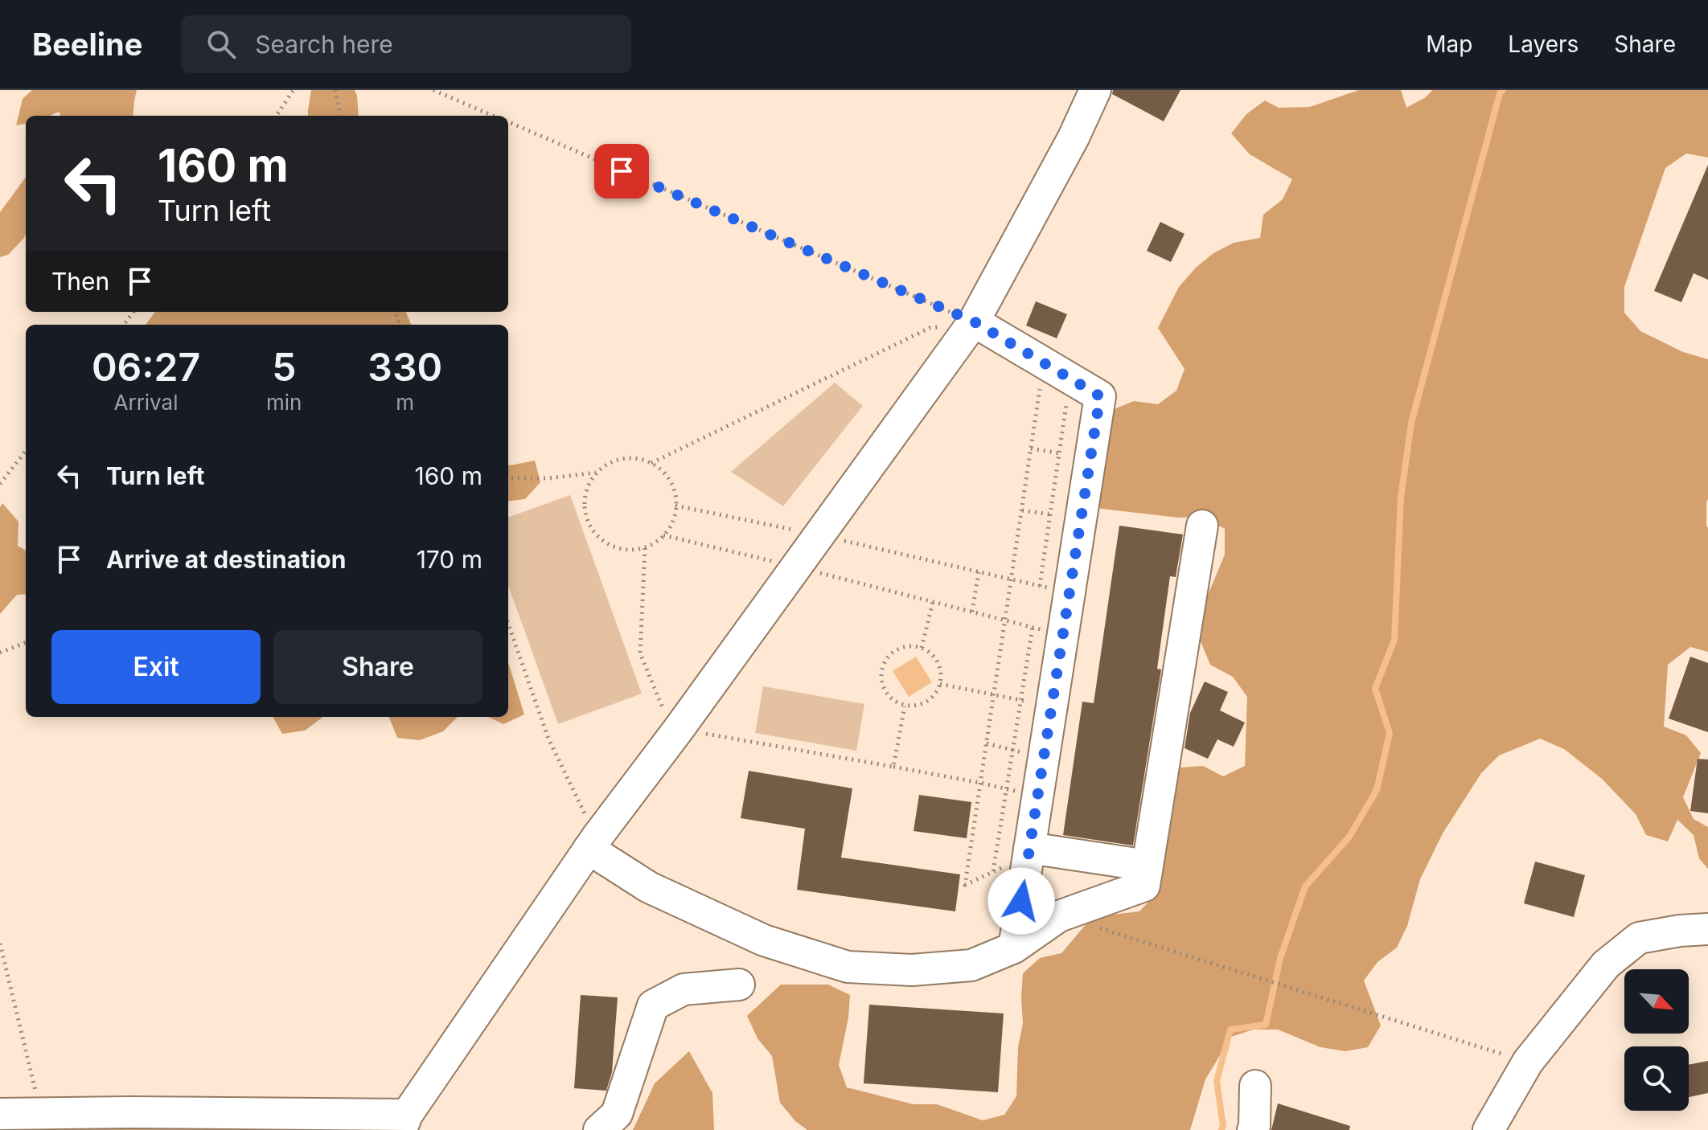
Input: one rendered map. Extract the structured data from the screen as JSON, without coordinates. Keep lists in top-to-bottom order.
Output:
{
  "north": "bottom right",
  "page": {
    "header": "Beeline",
    "search": "Search here",
    "nav": ["Map", "Layers", "Share"],
    "turn": ["160 m", "Turn left"],
    "then": "Then",
    "eta": [
      "06:27",
      "Arrival",
      "5",
      "min",
      "330",
      "m"
    ],
    "list": [
      {
        "name": "Turn left",
        "value": "160 m"
      },
      {
        "name": "Arrive at destination",
        "value": "170 m"
      }
    ],
    "buttons": ["Exit", "Share"]
  }
}
